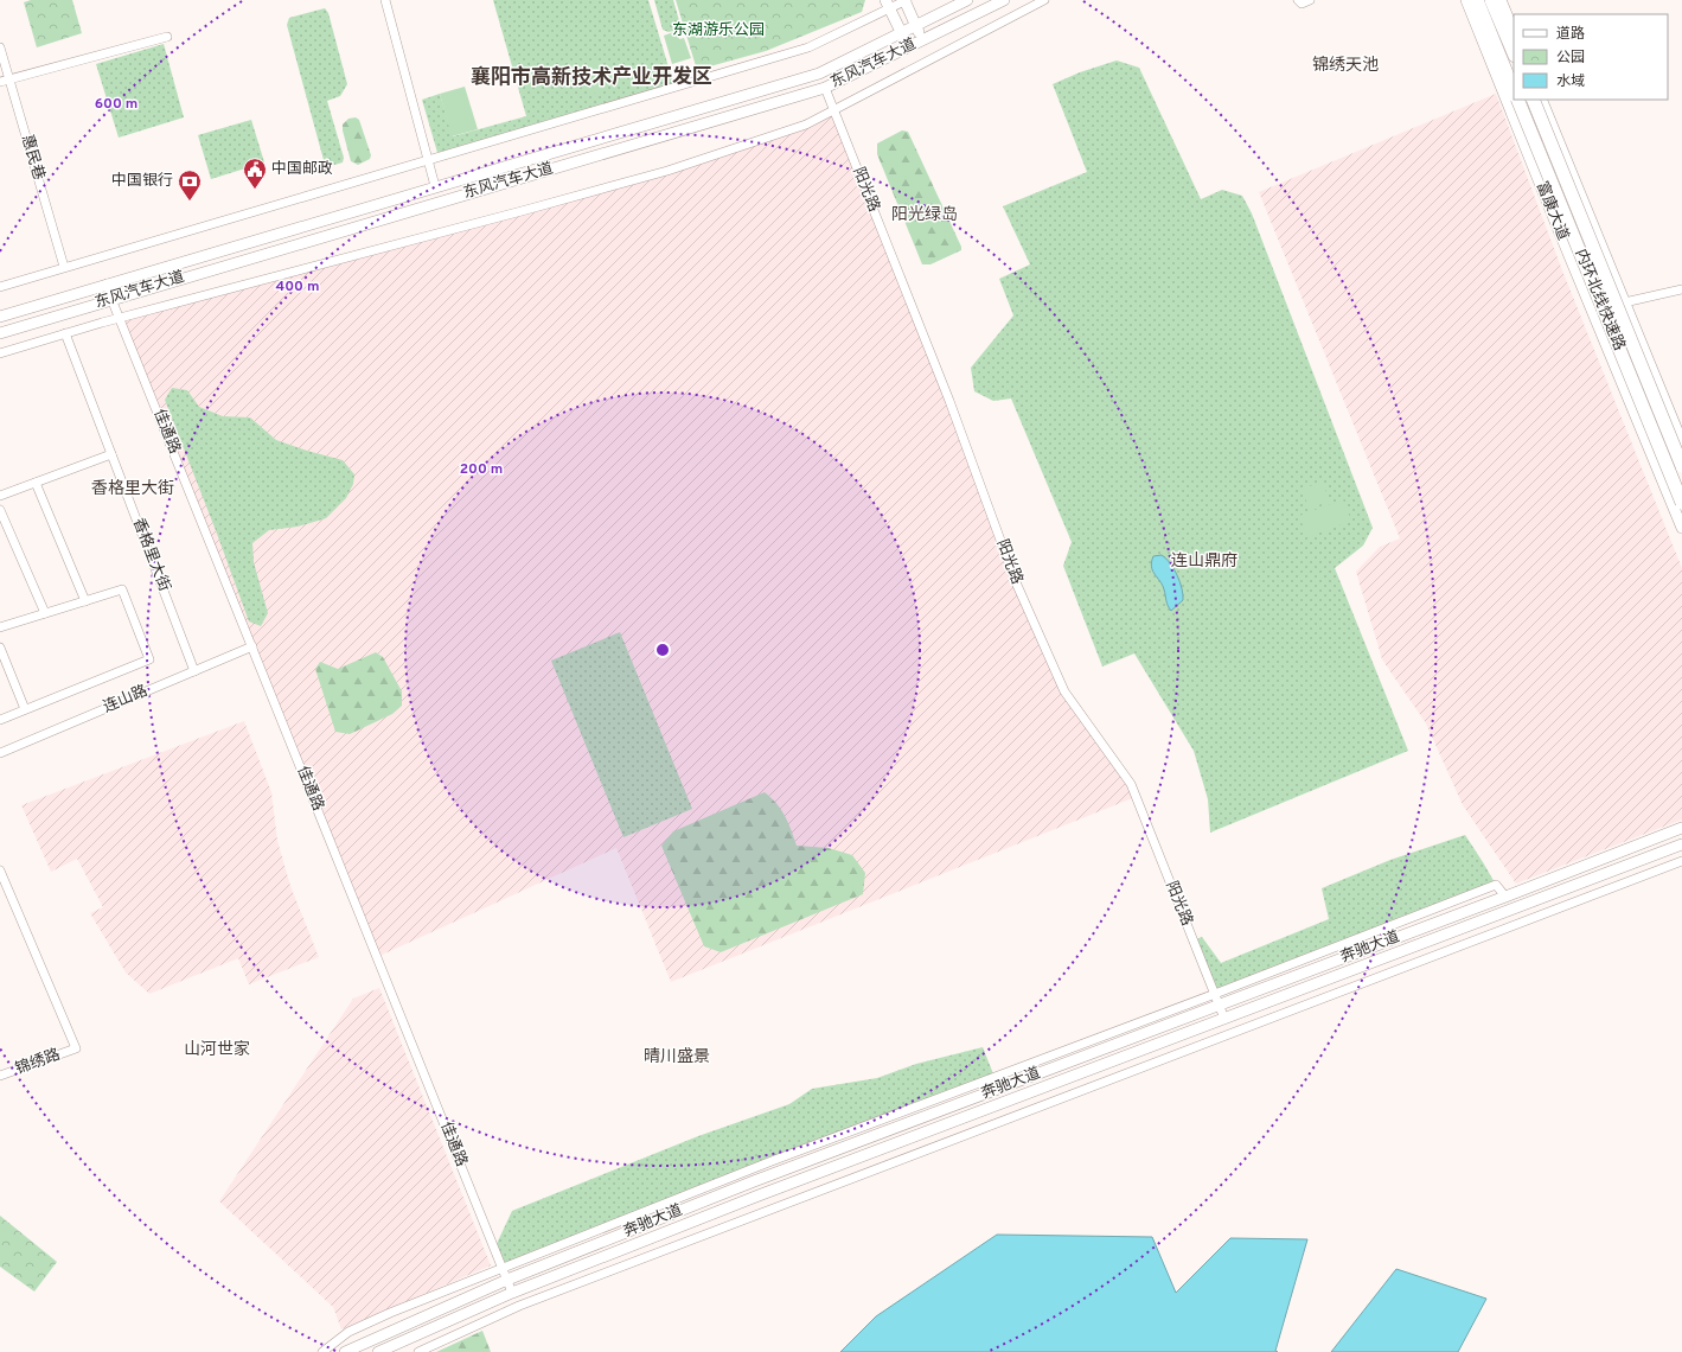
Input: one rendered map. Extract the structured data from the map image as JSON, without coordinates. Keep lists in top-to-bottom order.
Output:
{
  "streets": {
    "highway": ["内环北线快速路"],
    "main road": ["东风汽车大道", "富康大道", "奔驰大道"],
    "street": [
      "惠民巷",
      "阳光路",
      "佳通路",
      "香格里大街",
      "连山路",
      "锦绣路"
    ]
  },
  "crossings": [
    ["东风汽车大道", "阳光路"],
    ["东风汽车大道", "佳通路"],
    ["阳光路", "奔驰大道"],
    ["佳通路", "连山路"],
    ["佳通路", "奔驰大道"],
    ["香格里大街", "连山路"]
  ],
  "districts": [
    "锦绣天池",
    "襄阳市高新技术产业开发区",
    "阳光绿岛",
    "香格里大街",
    "连山鼎府",
    "山河世家",
    "晴川盛景"
  ],
  "parks": ["东湖游乐公园"],
  "places": {
    "public building": ["中国邮政"],
    "bank": ["中国银行"]
  },
  "legend": ["道路", "公园", "水域"],
  "rings": ["600 m", "400 m", "200 m"]
}
